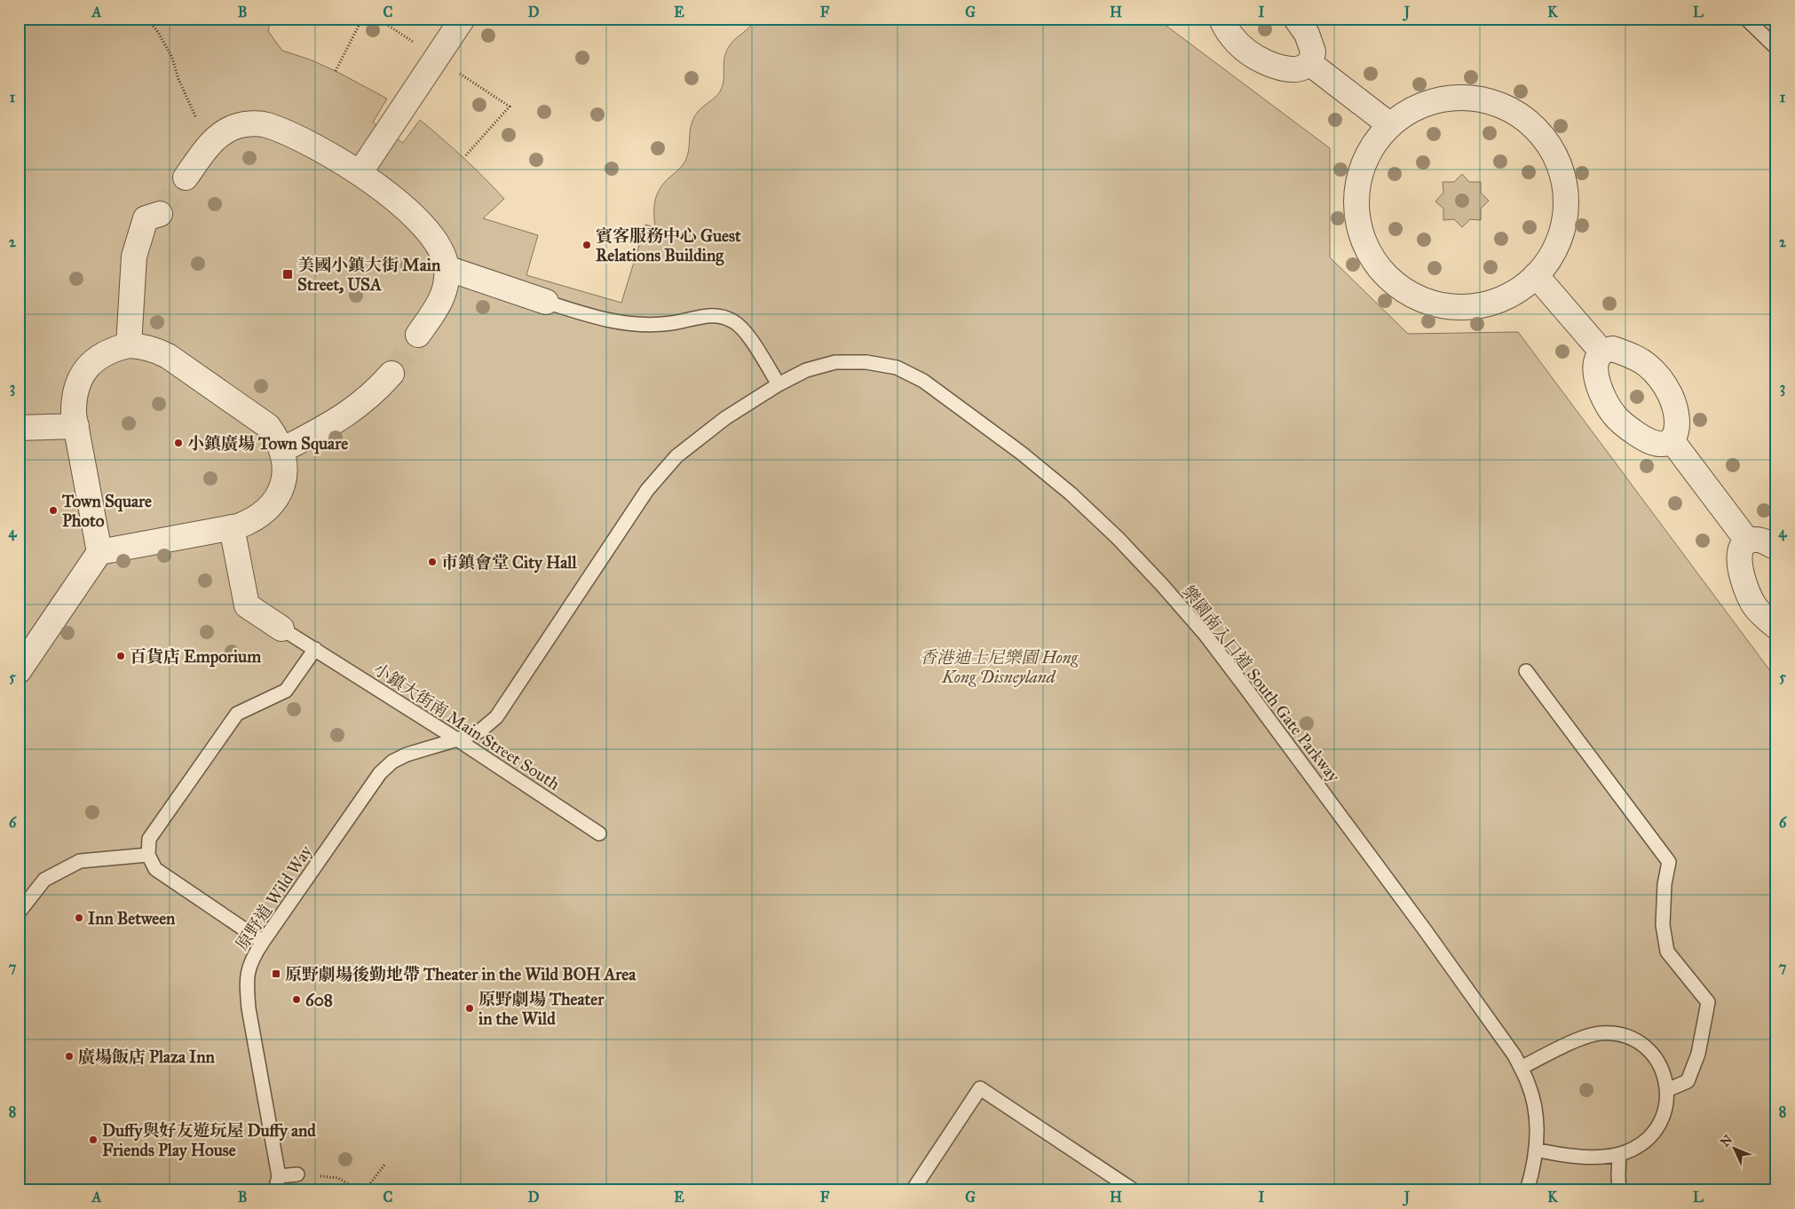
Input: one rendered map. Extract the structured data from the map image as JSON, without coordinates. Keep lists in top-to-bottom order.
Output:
{
  "streets": {
    "lane": ["樂園南入口道 South Gate Parkway", "小鎮大街南 Main Street South", "原野道 Wild Way"]
  },
  "crossings": [
    ["樂園南入口道 South Gate Parkway", "小鎮大街南 Main Street South"],
    ["樂園南入口道 South Gate Parkway", "原野道 Wild Way"],
    ["小鎮大街南 Main Street South", "原野道 Wild Way"]
  ],
  "parks": ["香港迪士尼樂園 Hong Kong Disneyland"],
  "places": {
    "other": [
      "賓客服務中心 Guest Relations Building",
      "小鎮廣場 Town Square",
      "Town Square Photo",
      "市鎮會堂 City Hall",
      "百貨店 Emporium",
      "Inn Between",
      "608",
      "原野劇場 Theater in the Wild",
      "廣場飯店 Plaza Inn",
      "Duffy與好友遊玩屋 Duffy and Friends Play House"
    ],
    "transit": ["美國小鎮大街 Main Street, USA", "原野劇場後勤地帶 Theater in the Wild BOH Area"]
  },
  "north": "top left",
  "grid": {
    "columns": [
      "A",
      "B",
      "C",
      "D",
      "E",
      "F",
      "G",
      "H",
      "I",
      "J",
      "K",
      "L"
    ],
    "rows": [
      "1",
      "2",
      "3",
      "4",
      "5",
      "6",
      "7",
      "8"
    ]
  }
}
